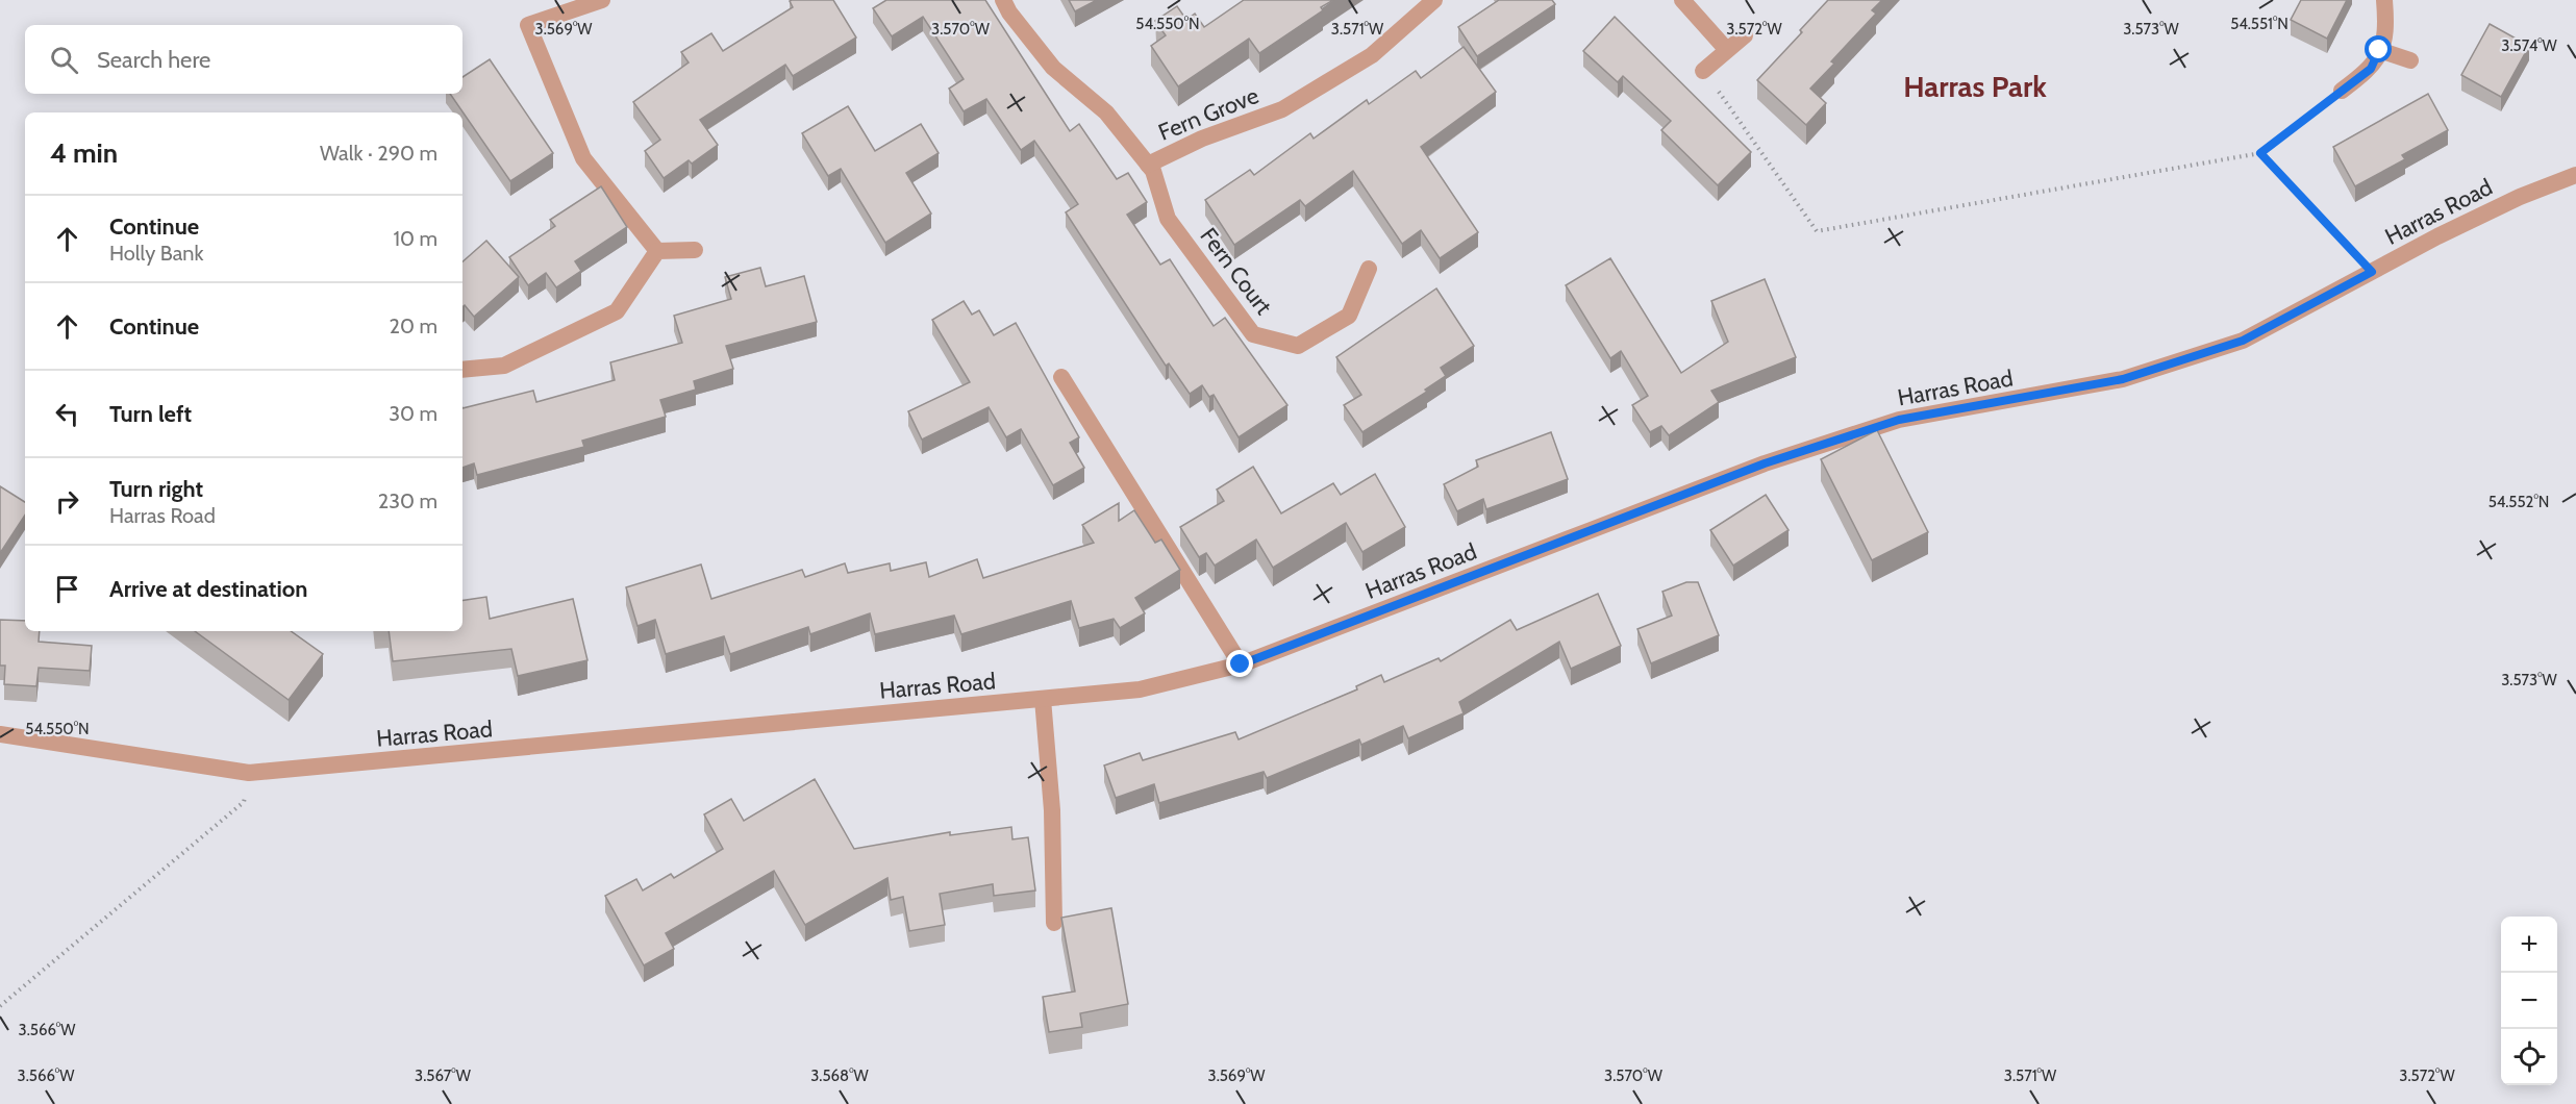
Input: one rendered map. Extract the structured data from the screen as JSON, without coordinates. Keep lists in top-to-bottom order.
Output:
{
  "streets": {
    "street": ["Fern Grove", "Harras Road", "Fern Court"]
  },
  "crossings": [
    ["Fern Grove", "Fern Court"]
  ],
  "districts": ["Harras Park"],
  "page": {
    "search": "Search here",
    "heading": ["4 min", "Walk · 290 m"],
    "list": [
      ["Continue", "Holly Bank", "10 m"],
      ["Continue", "20 m"],
      ["Turn left", "30 m"],
      ["Turn right", "Harras Road", "230 m"],
      "Arrive at destination"
    ],
    "map_buttons": ["+", "−"]
  },
  "coordinates": [
    "54.550°N",
    "54.551°N",
    "3.569°W",
    "3.570°W",
    "3.571°W",
    "3.572°W",
    "3.573°W",
    "3.574°W",
    "54.552°N",
    "3.566°W",
    "3.567°W",
    "3.568°W"
  ]
}
